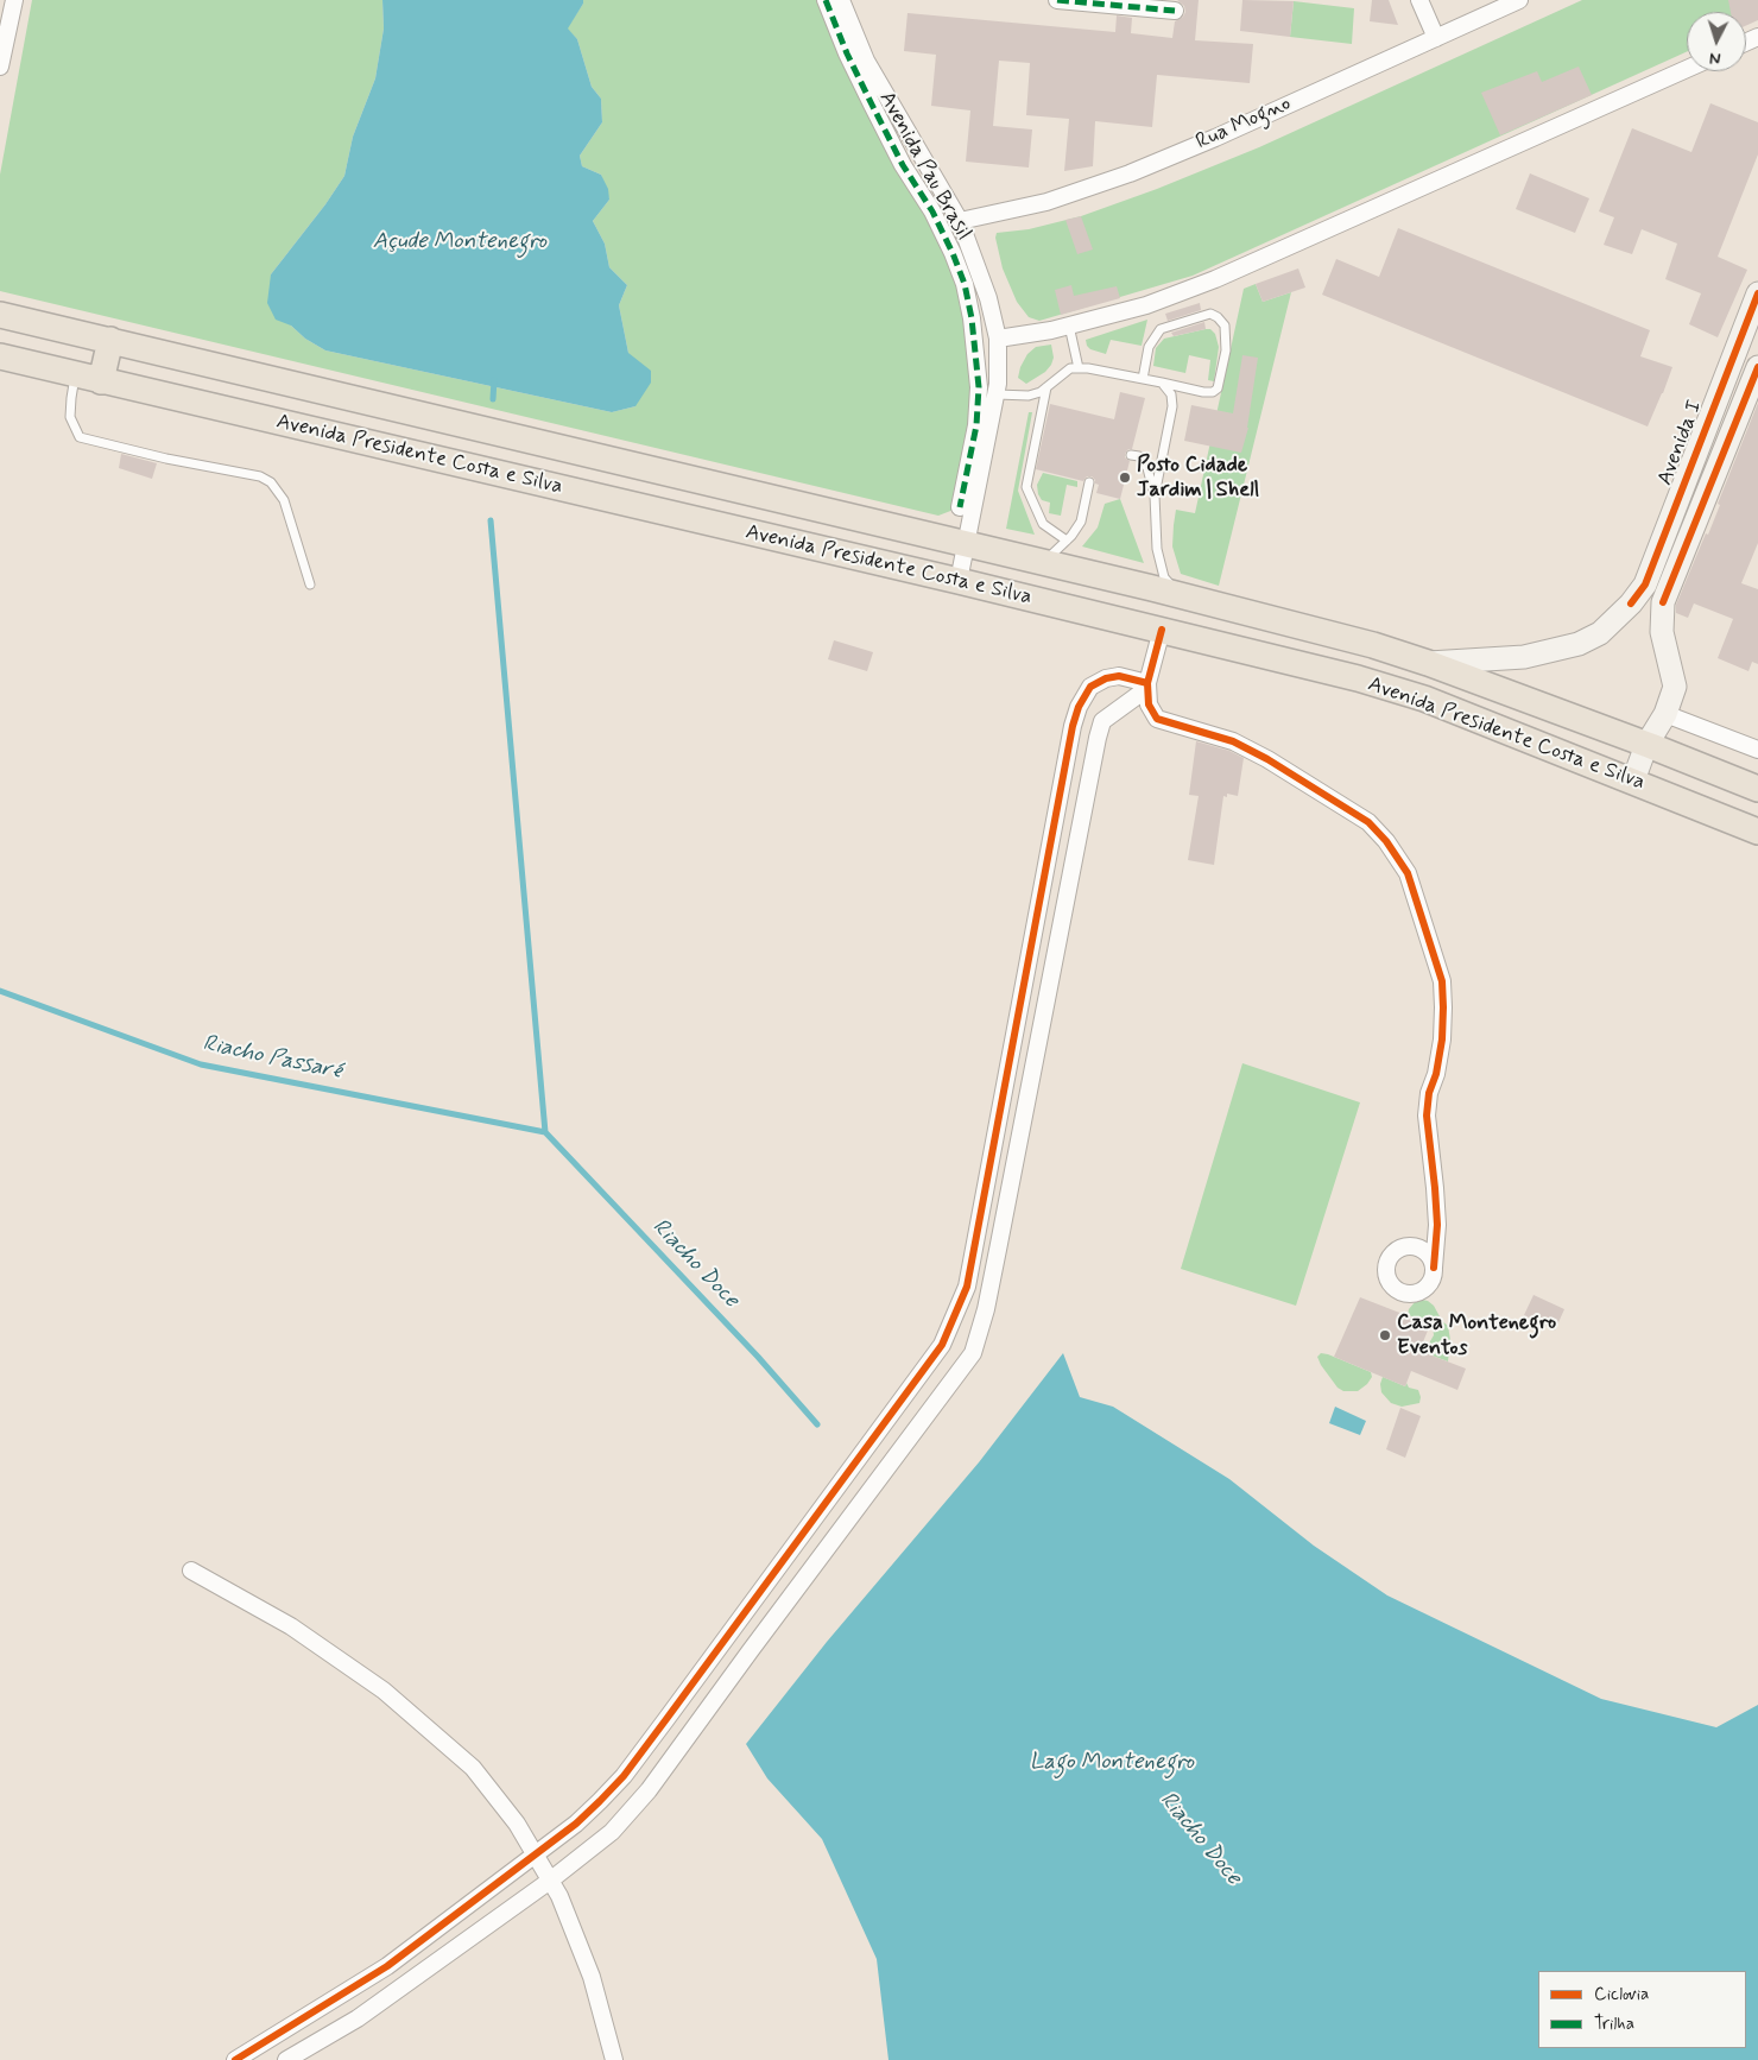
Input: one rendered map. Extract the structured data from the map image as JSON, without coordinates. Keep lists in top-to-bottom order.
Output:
{
  "streets": {
    "main road": ["Avenida Presidente Costa e Silva"],
    "street": ["Rua Mogno", "Avenida Pau Brasil", "Avenida I"]
  },
  "crossings": [
    ["Rua Mogno", "Avenida Pau Brasil"],
    ["Avenida Pau Brasil", "Avenida Presidente Costa e Silva"],
    ["Avenida I", "Avenida Presidente Costa e Silva"]
  ],
  "water": [
    "Açude Montenegro",
    "Riacho Passaré",
    "Riacho Doce",
    "Lago Montenegro"
  ],
  "places": ["Posto Cidade Jardim | Shell", "Casa Montenegro Eventos"],
  "legend": ["Ciclovia", "Trilha"],
  "north": "bottom"
}
